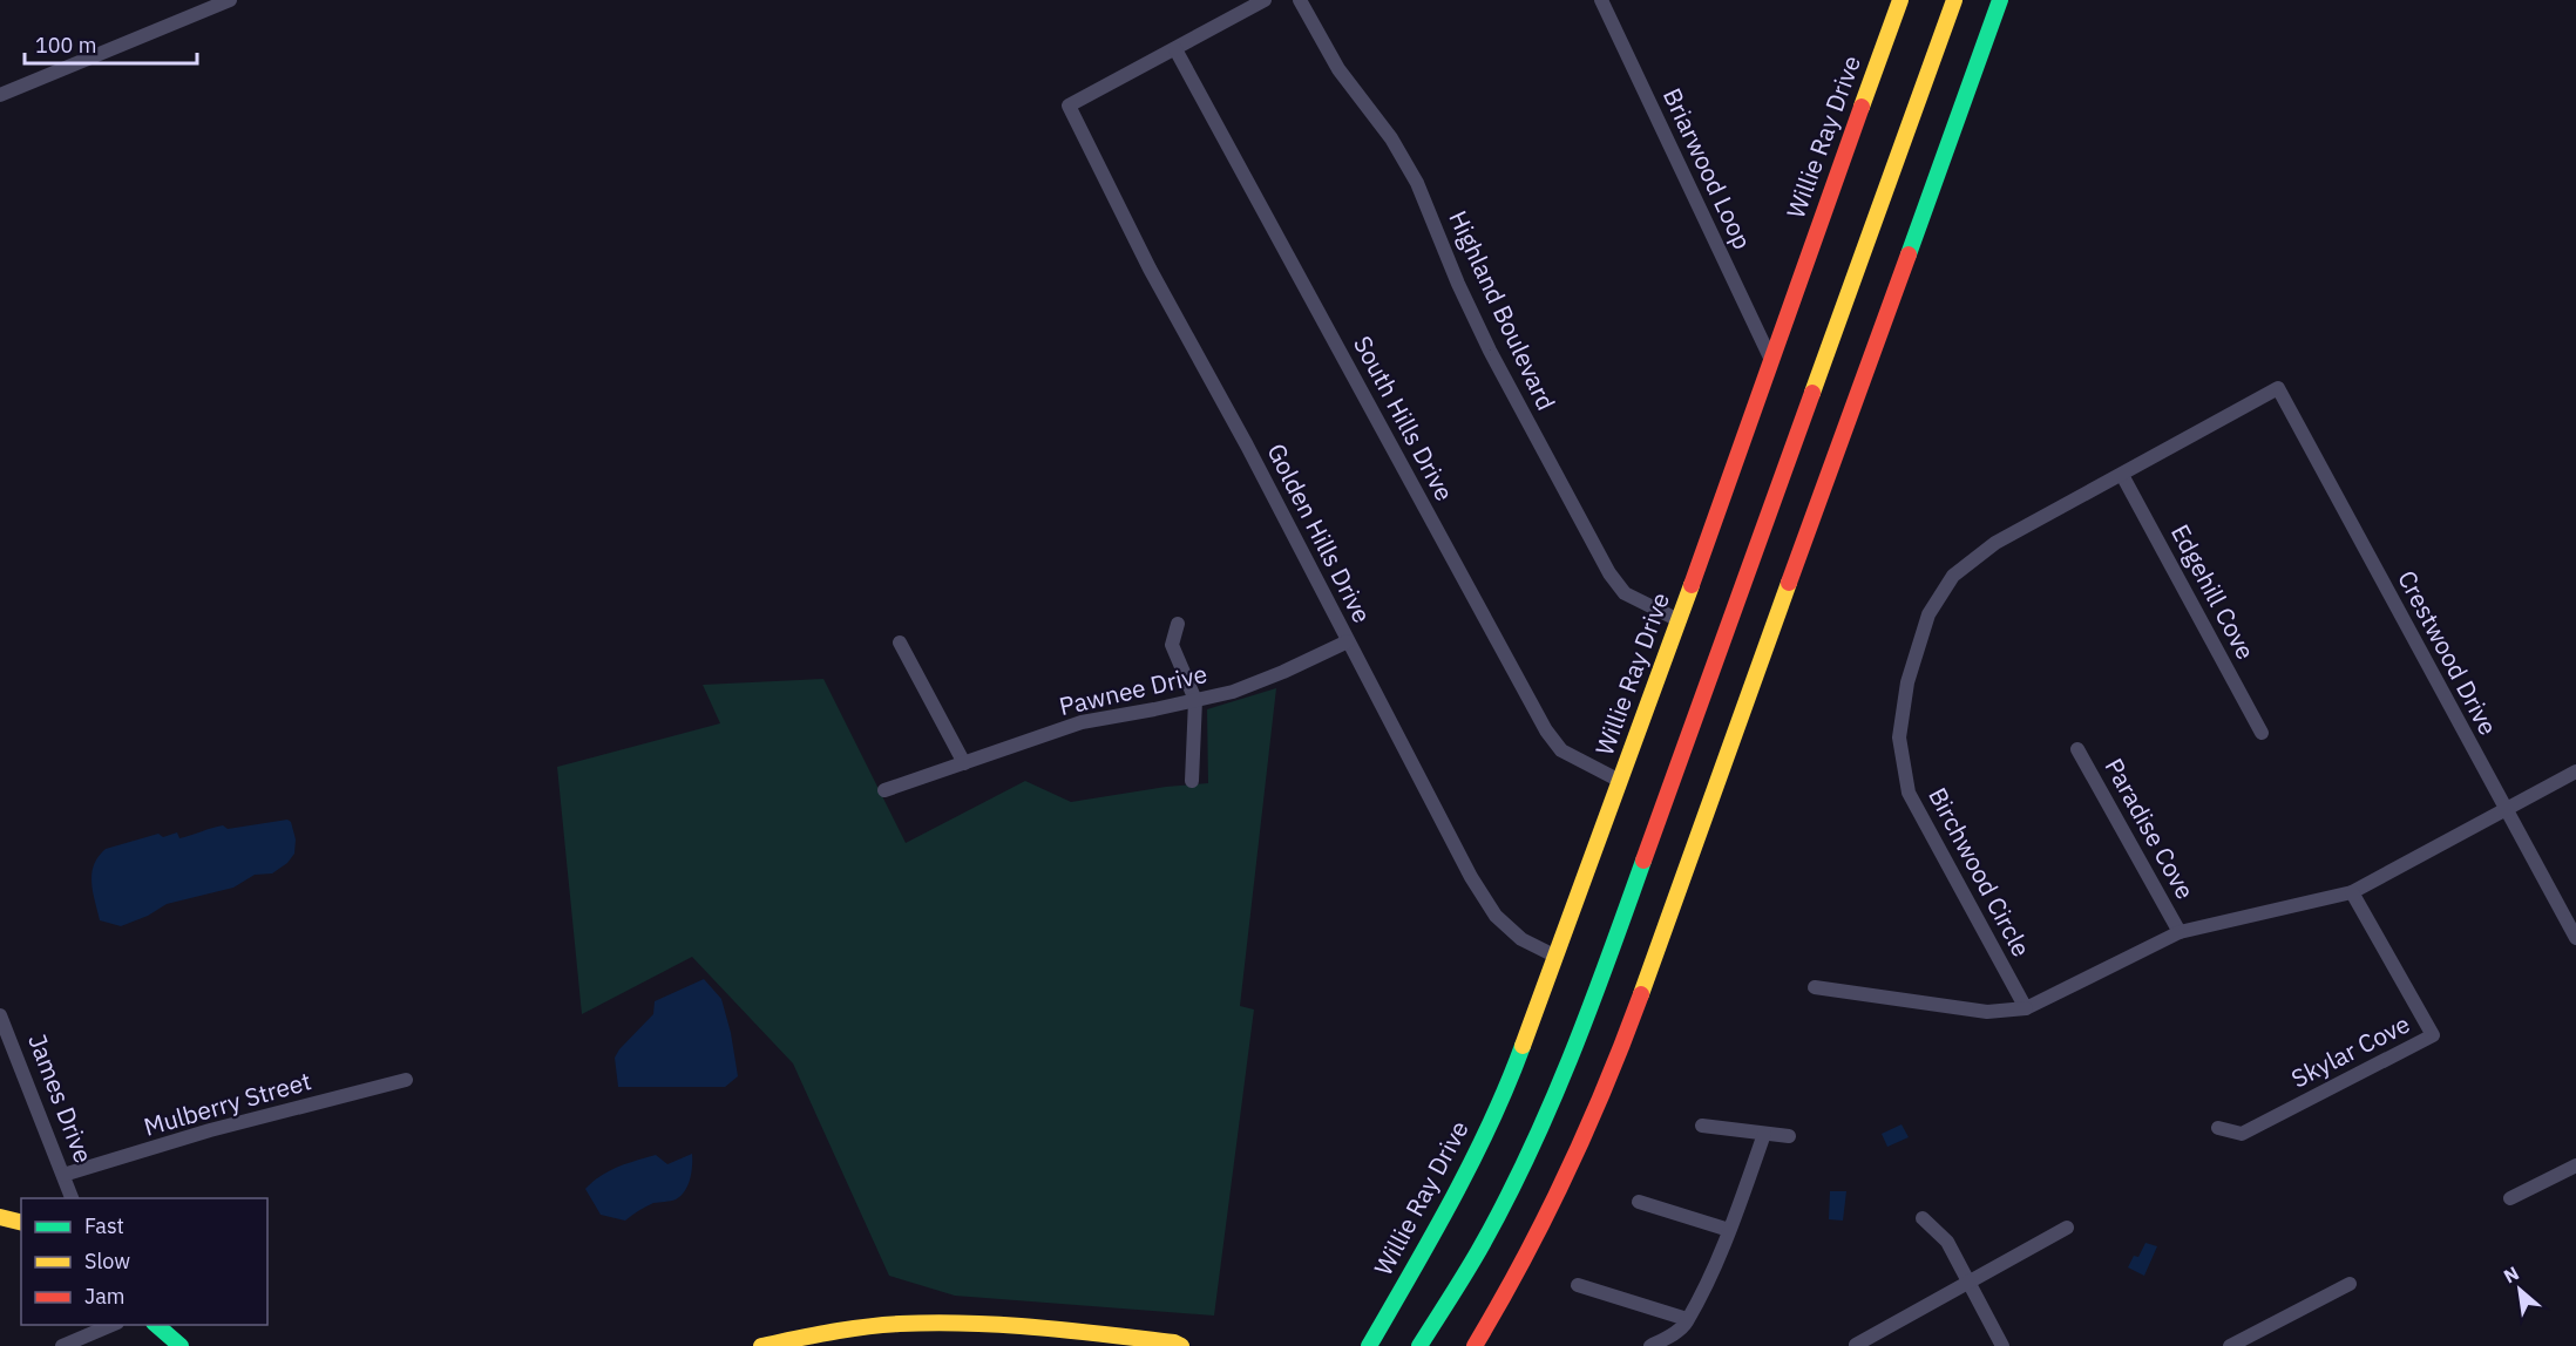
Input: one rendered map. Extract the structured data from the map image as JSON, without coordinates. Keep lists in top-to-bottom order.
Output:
{
  "streets": {
    "main road": ["Willie Ray Drive"],
    "street": [
      "Briarwood Loop",
      "Highland Boulevard",
      "South Hills Drive",
      "Golden Hills Drive",
      "Edgehill Cove",
      "Crestwood Drive",
      "Pawnee Drive",
      "Paradise Cove",
      "Birchwood Circle",
      "Skylar Cove",
      "James Drive",
      "Mulberry Street"
    ]
  },
  "crossings": [
    ["Willie Ray Drive", "Briarwood Loop"],
    ["Willie Ray Drive", "Highland Boulevard"],
    ["Willie Ray Drive", "South Hills Drive"],
    ["Willie Ray Drive", "Golden Hills Drive"],
    ["South Hills Drive", "Golden Hills Drive"],
    ["Golden Hills Drive", "Pawnee Drive"],
    ["Edgehill Cove", "Birchwood Circle"],
    ["Crestwood Drive", "Birchwood Circle"],
    ["James Drive", "Mulberry Street"]
  ],
  "legend": ["Fast", "Slow", "Jam"],
  "scale_bar": "100 m",
  "north": "top left"
}
